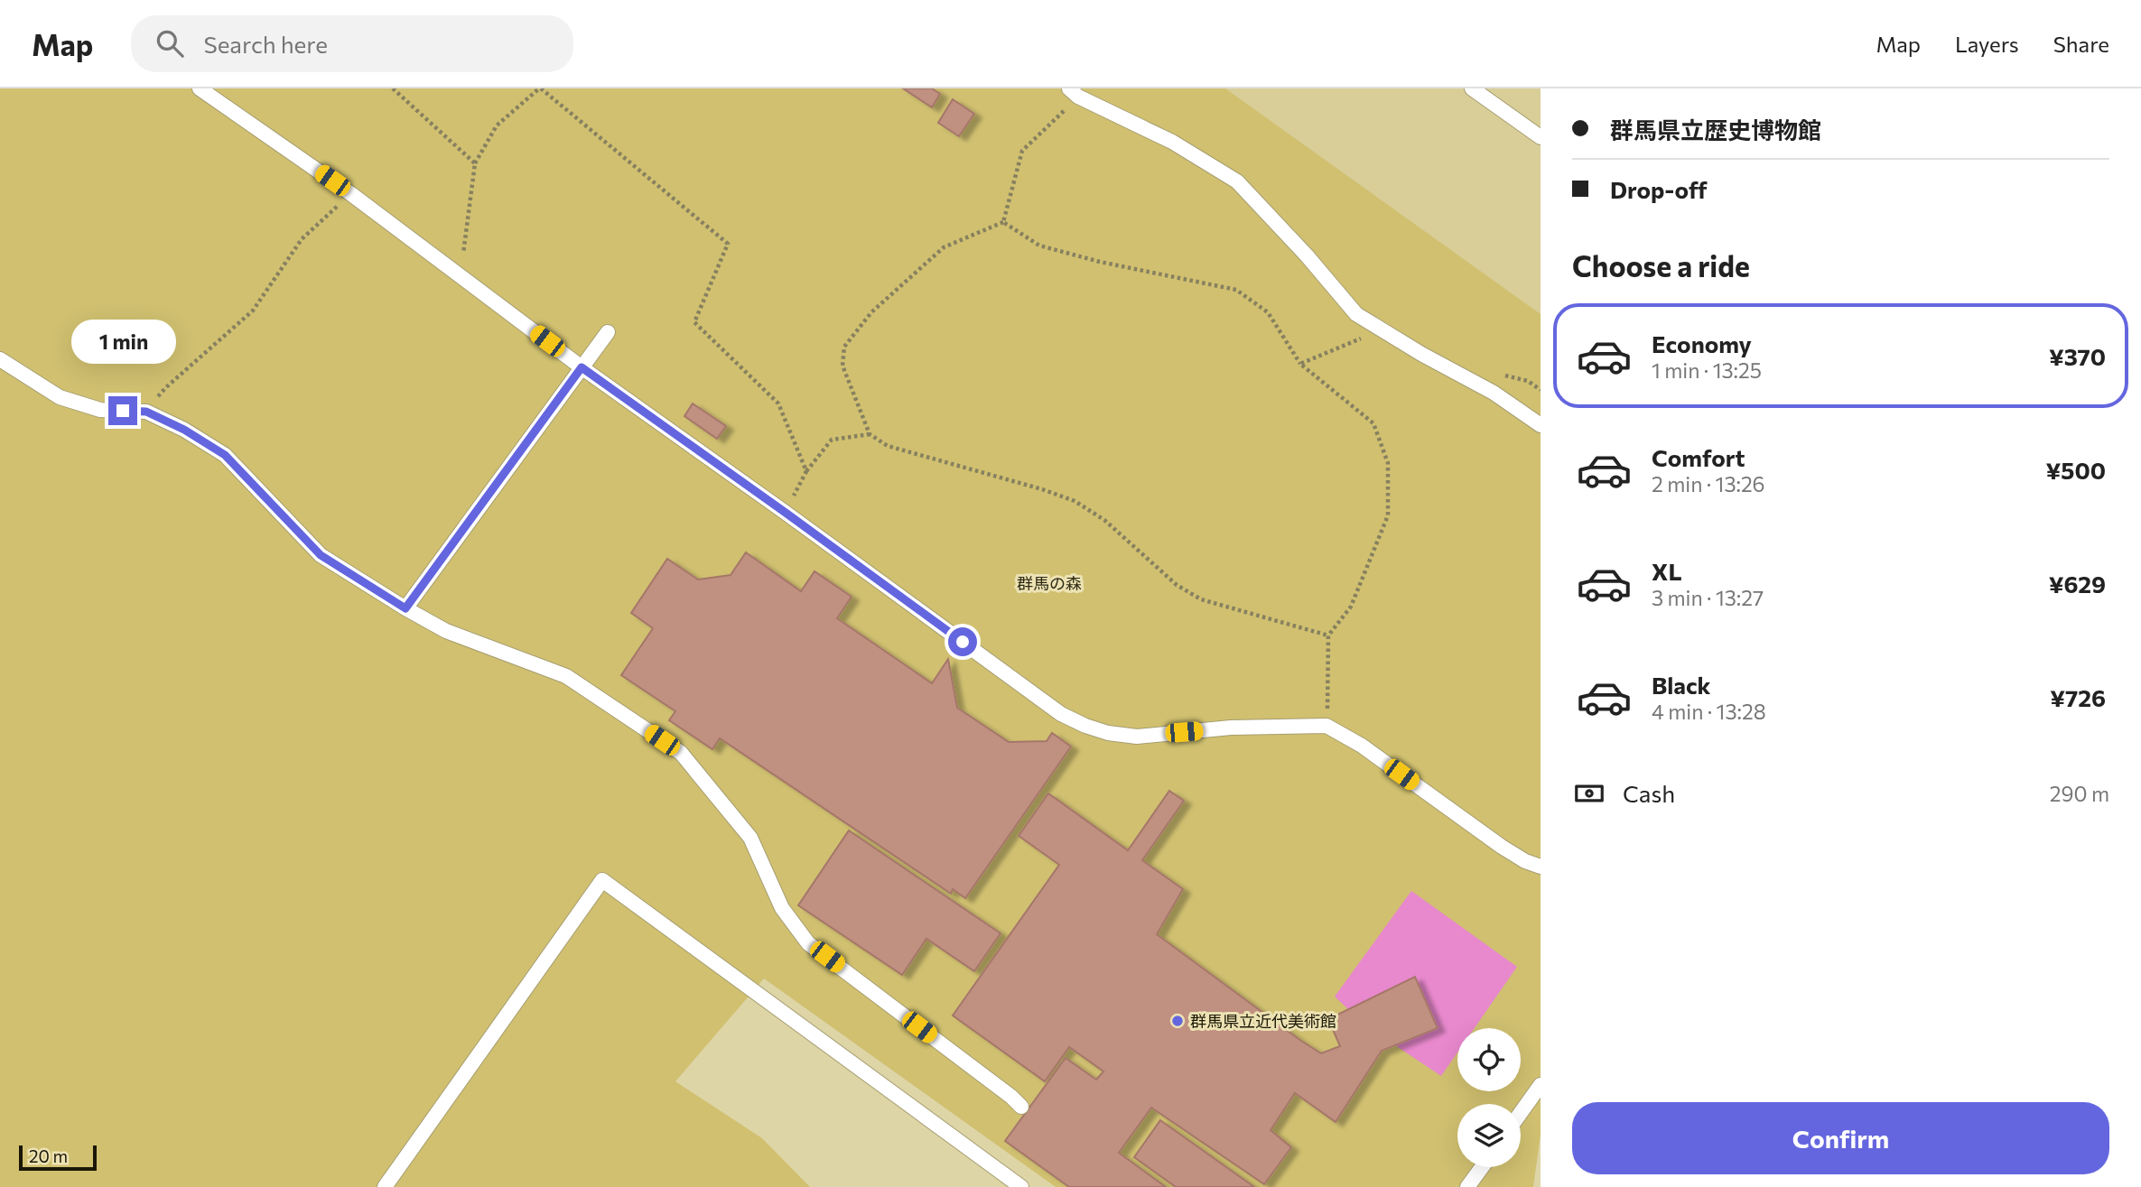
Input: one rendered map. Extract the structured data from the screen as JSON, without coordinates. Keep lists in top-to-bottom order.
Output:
{
  "parks": ["群馬の森"],
  "places": ["群馬県立近代美術館"],
  "scale_bar": "20 m",
  "page": {
    "header": "Map",
    "search": "Search here",
    "nav": ["Map", "Layers", "Share"],
    "banner": ["群馬県立歴史博物館", "Drop-off"],
    "heading": "Choose a ride",
    "list": [
      {
        "name": "Economy",
        "note": "1 min · 13:25",
        "value": "¥370"
      },
      {
        "name": "Comfort",
        "note": "2 min · 13:26",
        "value": "¥500"
      },
      {
        "name": "XL",
        "note": "3 min · 13:27",
        "value": "¥629"
      },
      {
        "name": "Black",
        "note": "4 min · 13:28",
        "value": "¥726"
      }
    ],
    "bubble": "1 min",
    "pay": ["Cash", "290 m"],
    "buttons": "Confirm",
    "scale": "20 m"
  }
}
